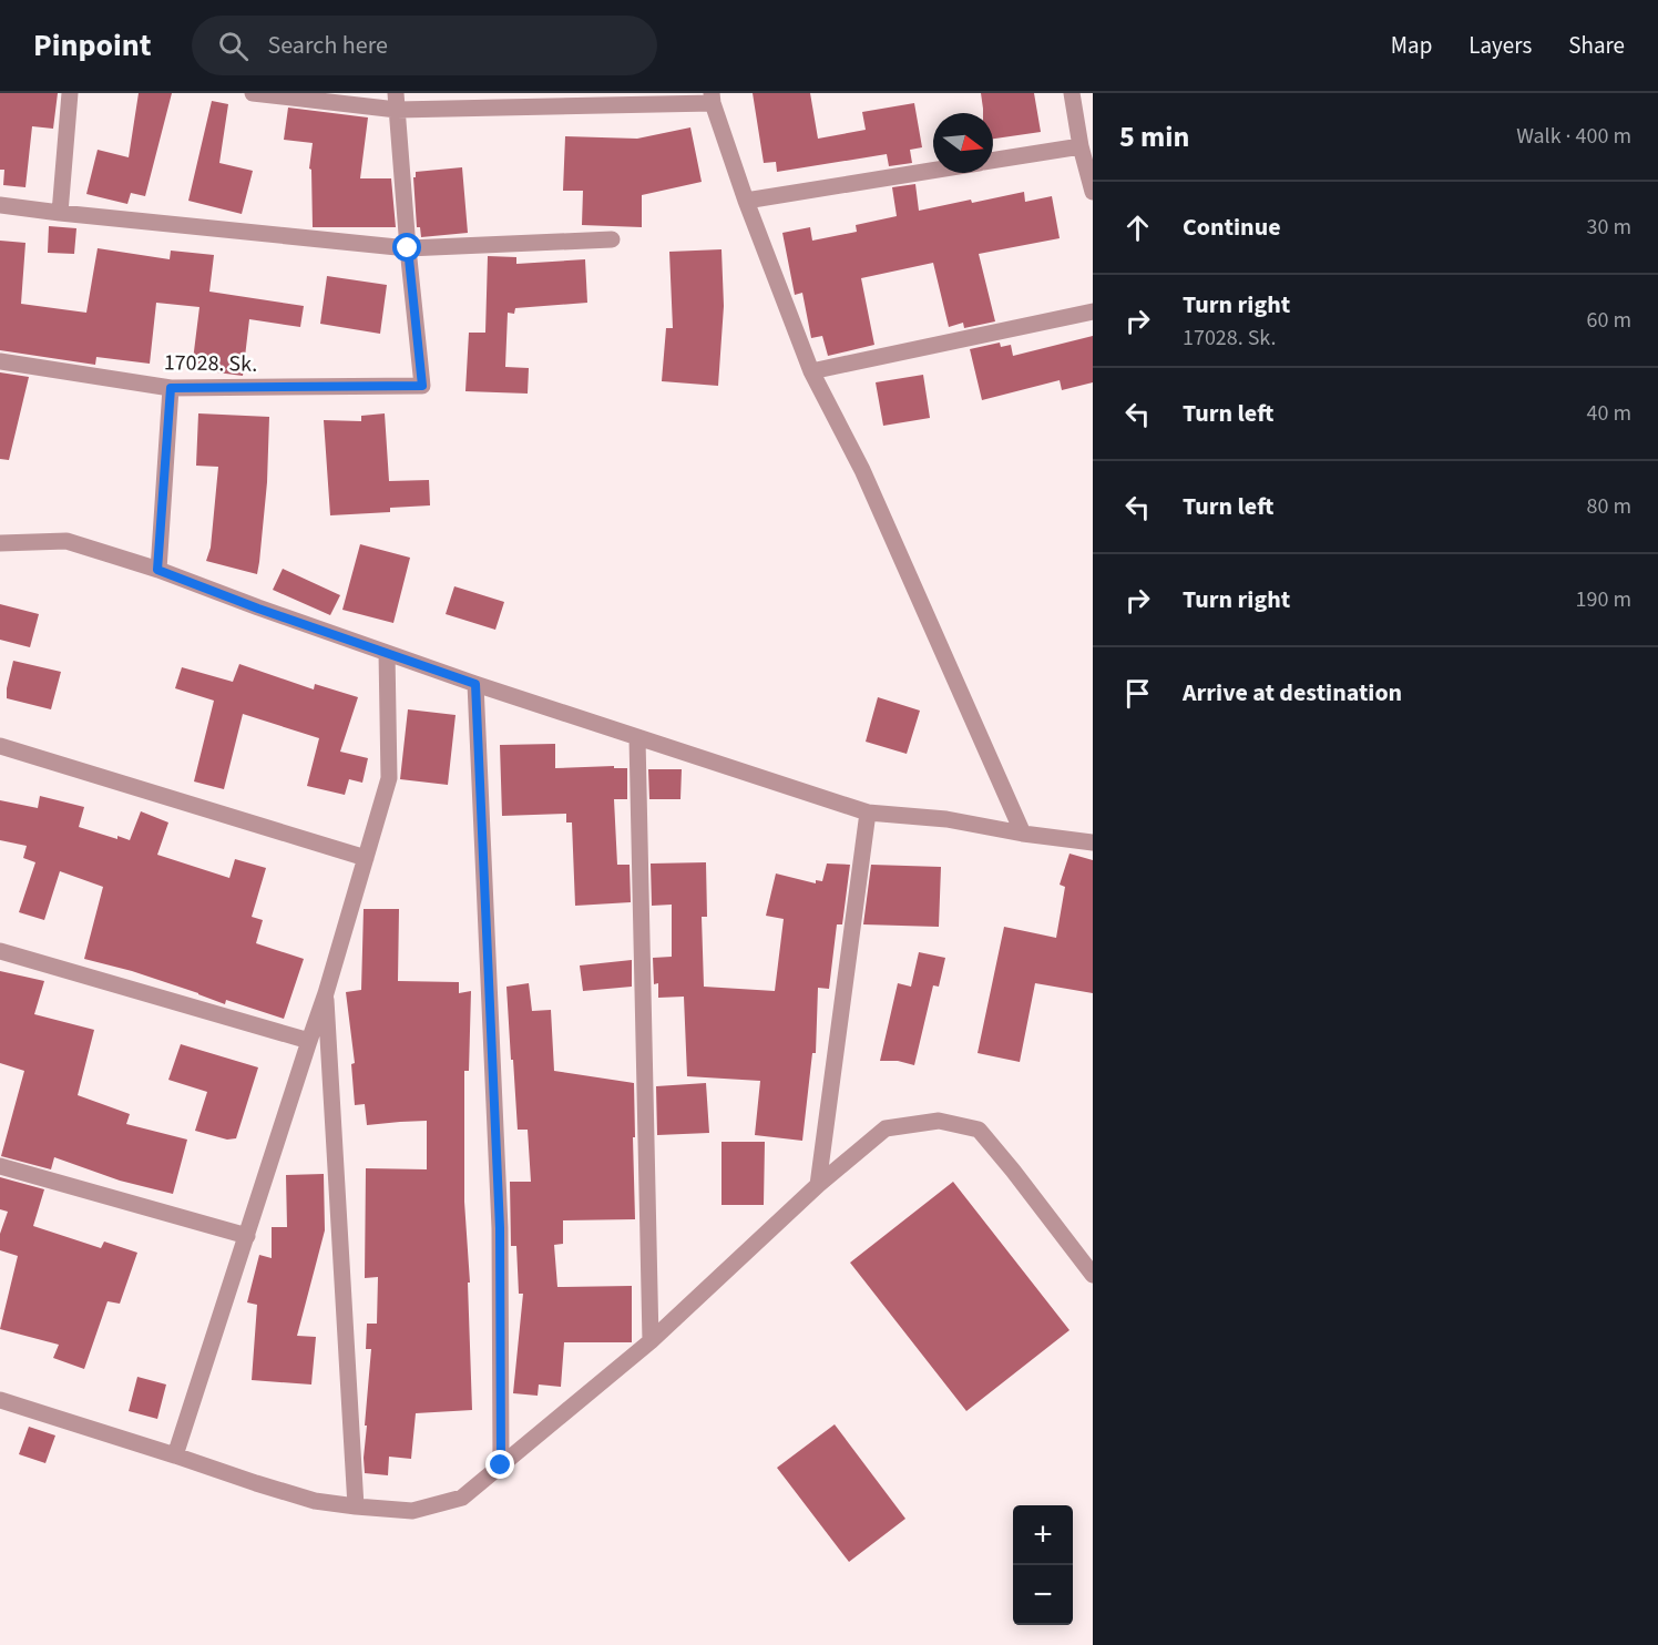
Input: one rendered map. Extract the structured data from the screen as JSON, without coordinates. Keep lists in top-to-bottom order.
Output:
{
  "streets": {
    "street": ["17028. Sk."]
  },
  "north": "right",
  "page": {
    "header": "Pinpoint",
    "search": "Search here",
    "nav": ["Map", "Layers", "Share"],
    "heading": ["5 min", "Walk · 400 m"],
    "list": [
      ["Continue", "30 m"],
      ["Turn right", "17028. Sk.", "60 m"],
      ["Turn left", "40 m"],
      ["Turn left", "80 m"],
      ["Turn right", "190 m"],
      "Arrive at destination"
    ],
    "map_buttons": ["+", "−"]
  }
}
